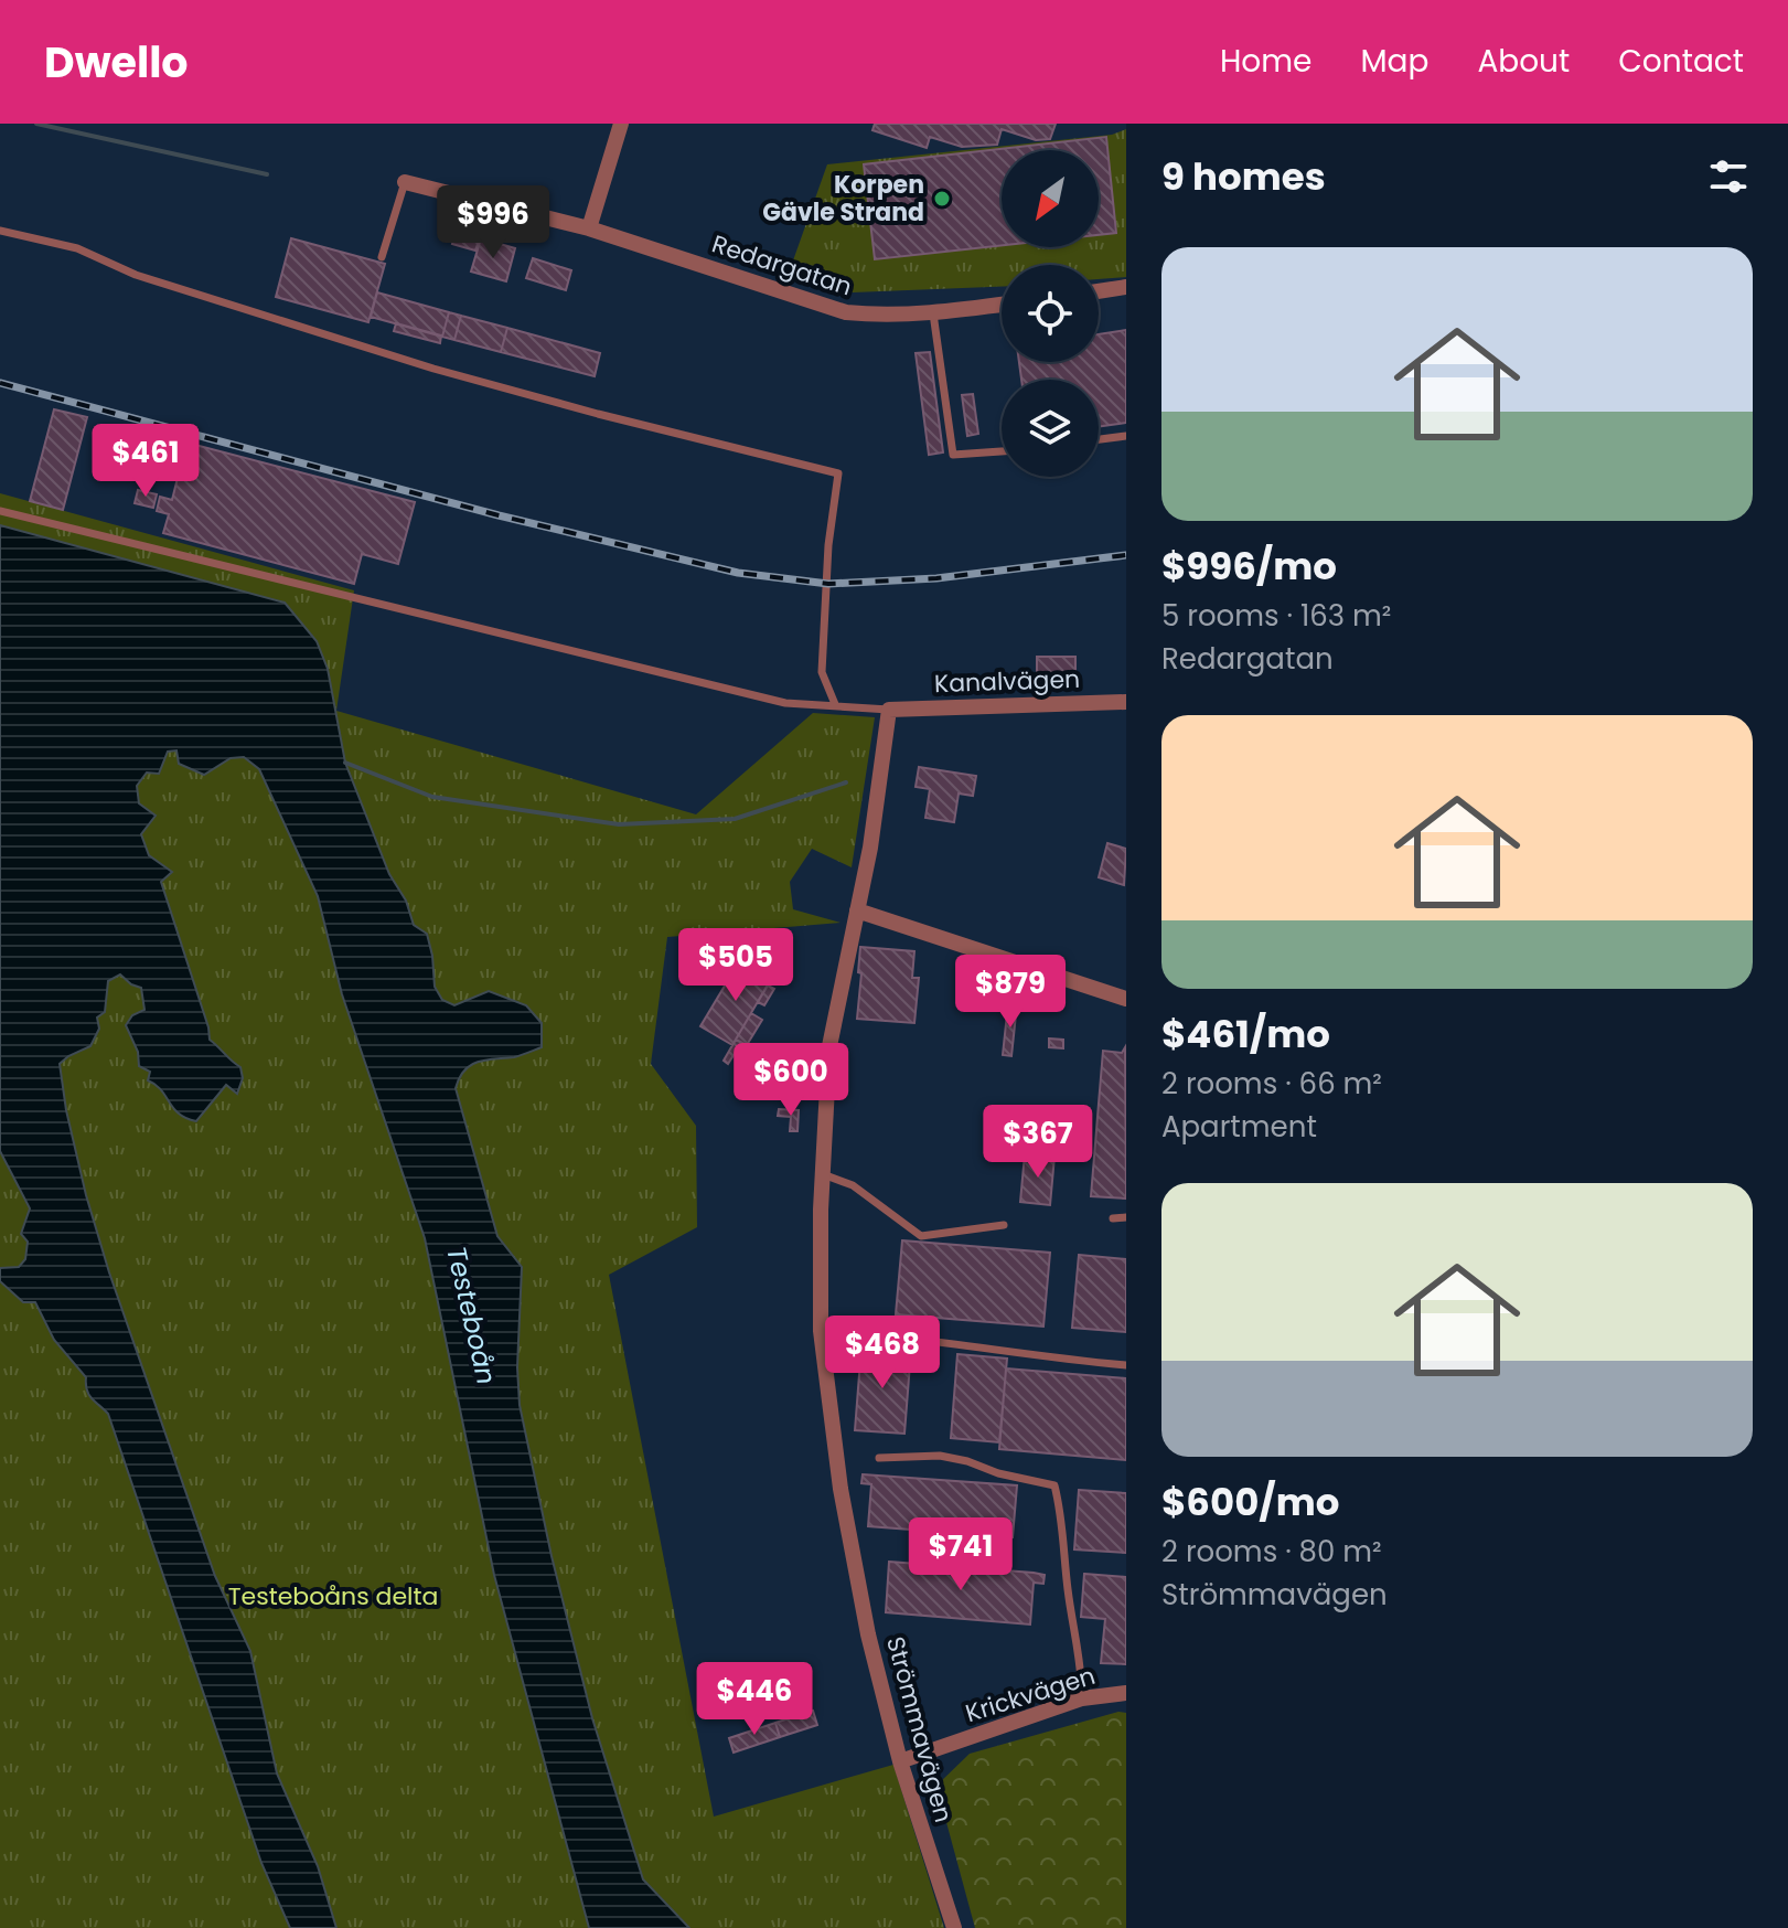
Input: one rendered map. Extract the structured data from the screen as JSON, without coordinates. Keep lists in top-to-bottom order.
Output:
{
  "streets": {
    "street": [
      "Redargatan",
      "Kanalvägen",
      "Krickvägen",
      "Strömmavägen"
    ]
  },
  "crossings": [
    ["Kanalvägen", "Strömmavägen"],
    ["Krickvägen", "Strömmavägen"]
  ],
  "water": ["Testeboån"],
  "parks": ["Testeboåns delta"],
  "places": ["Korpen Gävle Strand"],
  "north": "bottom left",
  "page": {
    "header": "Dwello",
    "nav": [
      "Home",
      "Map",
      "About",
      "Contact"
    ],
    "heading": "9 homes",
    "price": [
      "$996",
      "$461",
      "$505",
      "$879",
      "$600",
      "$367",
      "$468",
      "$741",
      "$446"
    ],
    "list": [
      {
        "name": "$996/mo",
        "note": "5 rooms · 163 m² · Redargatan"
      },
      {
        "name": "$461/mo",
        "note": "2 rooms · 66 m² · Apartment"
      },
      {
        "name": "$600/mo",
        "note": "2 rooms · 80 m² · Strömmavägen"
      }
    ]
  }
}
